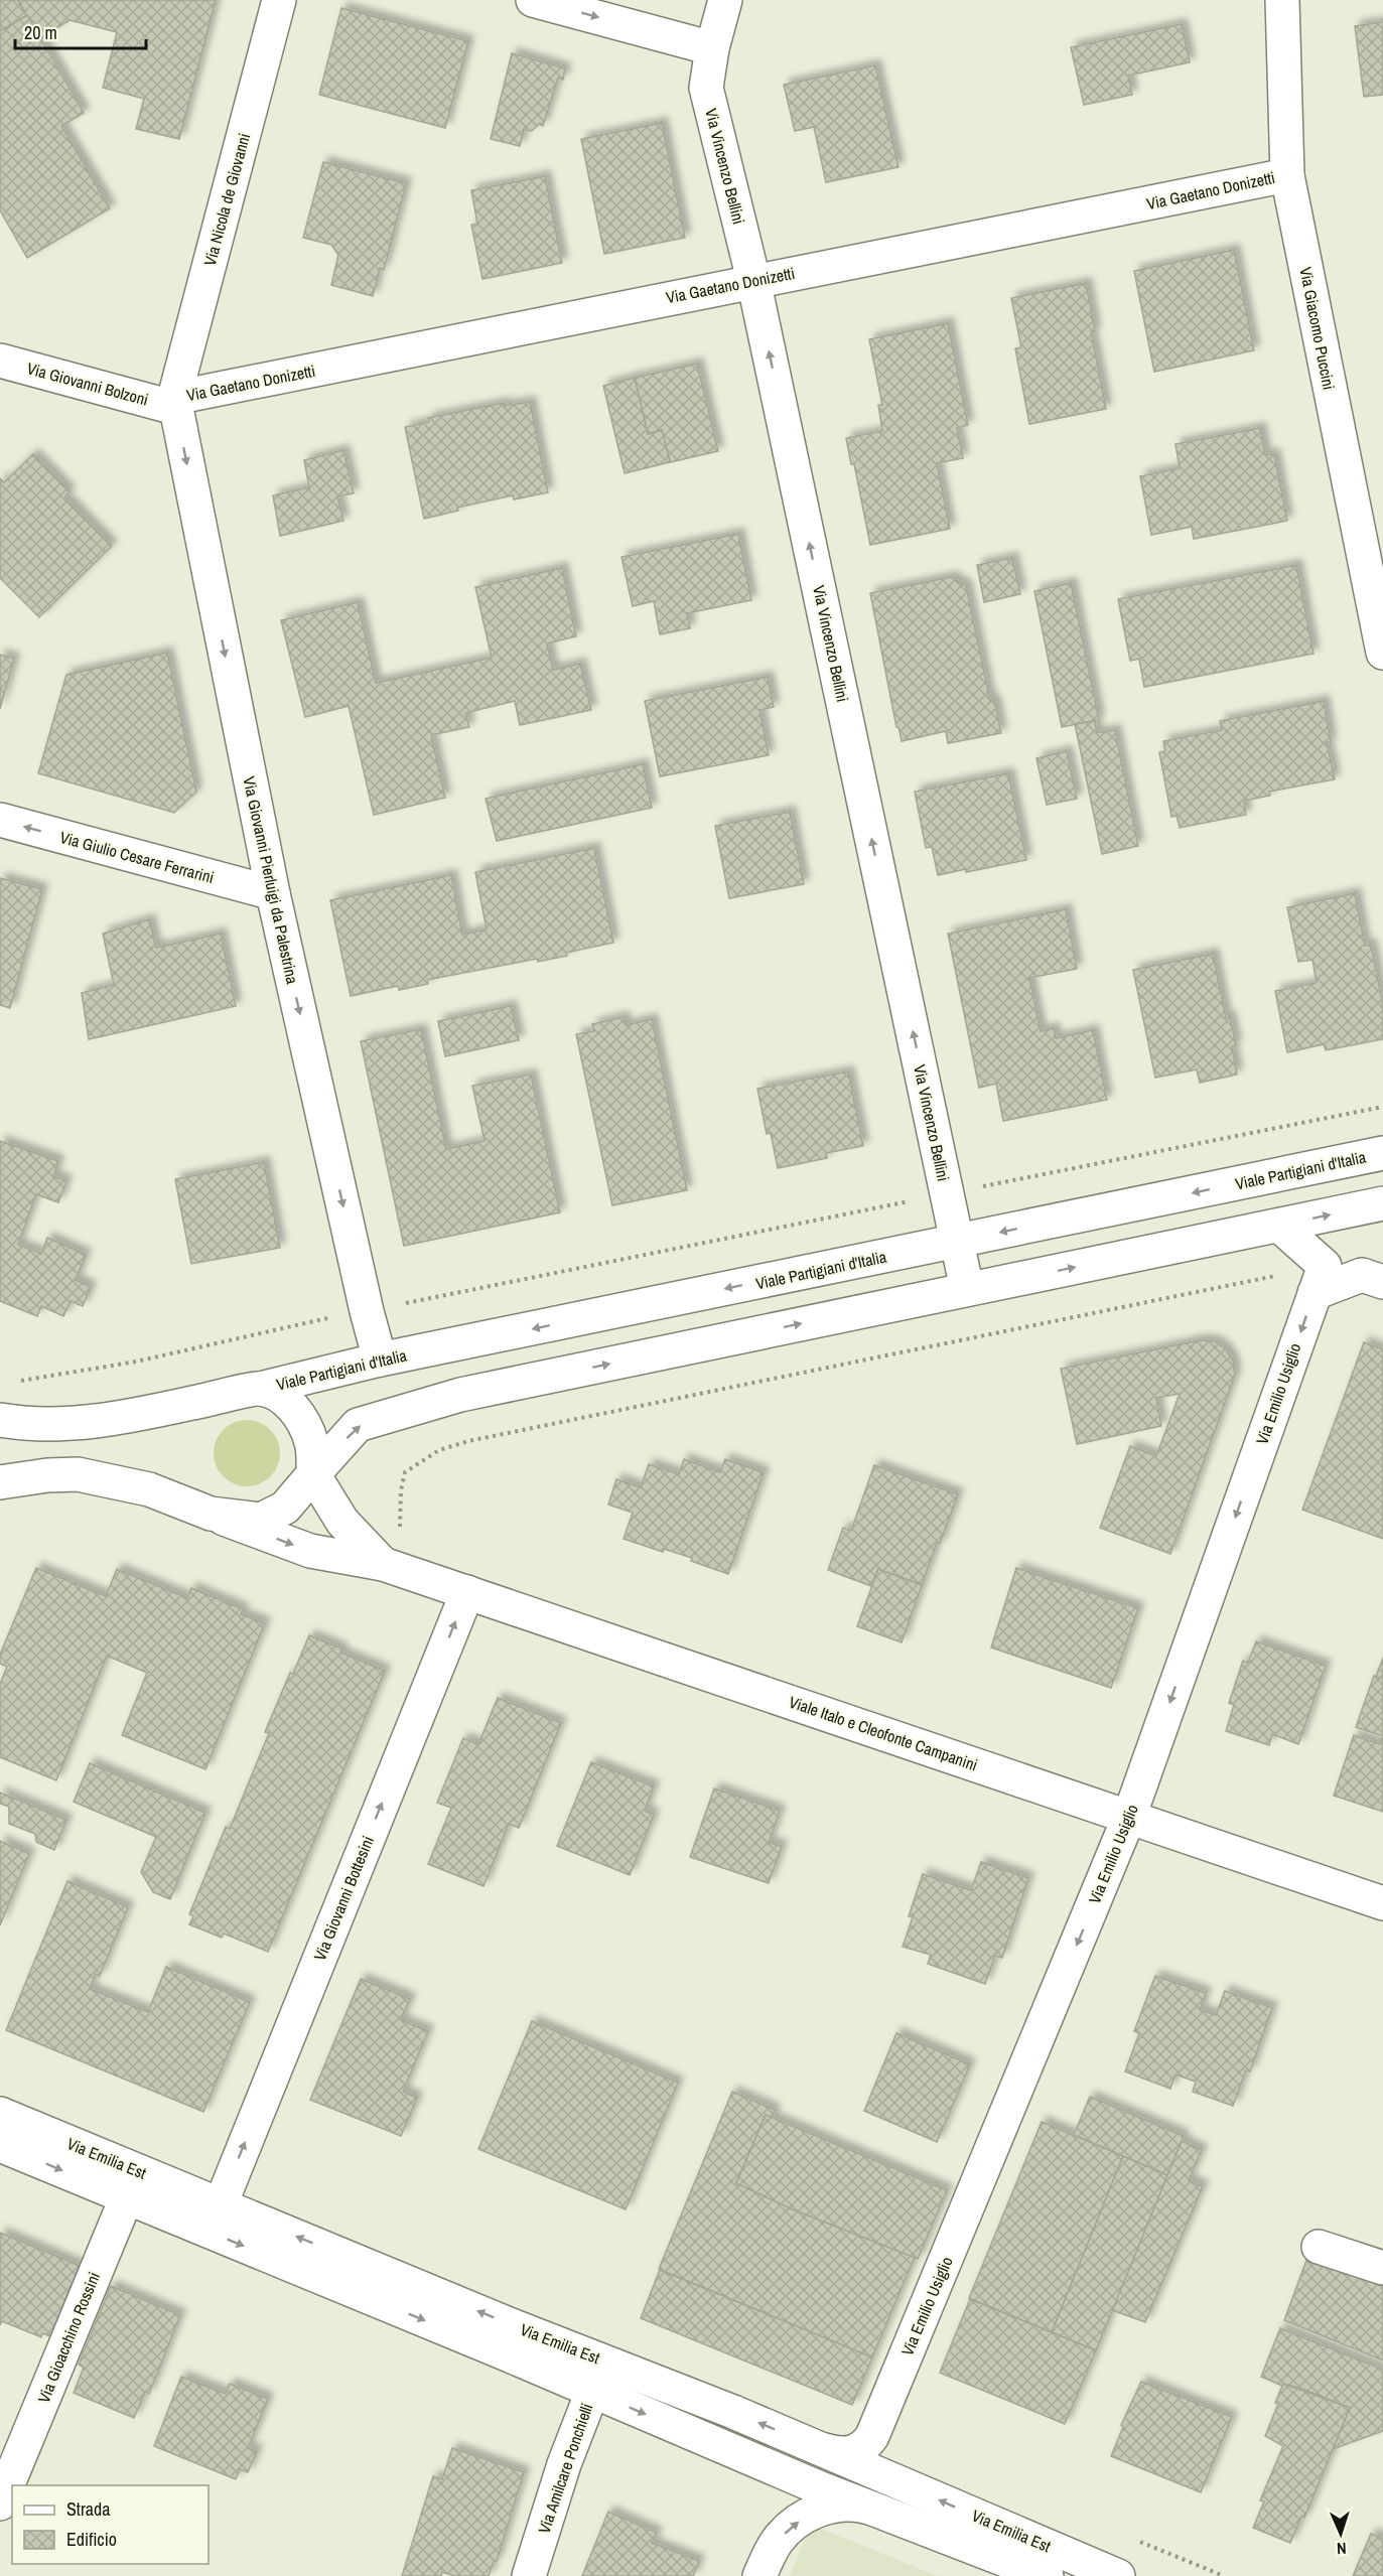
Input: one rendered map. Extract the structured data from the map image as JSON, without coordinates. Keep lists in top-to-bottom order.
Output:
{
  "streets": {
    "street": [
      "Via Vincenzo Bellini",
      "Via Gaetano Donizetti",
      "Via Nicola de Giovanni",
      "Via Giacomo Puccini",
      "Via Giovanni Bolzoni",
      "Via Giulio Cesare Ferrarini",
      "Via Giovanni Pierluigi da Palestrina",
      "Viale Partigiani d'Italia",
      "Via Emilio Usiglio",
      "Viale Italo e Cleofonte Campanini",
      "Via Giovanni Bottesini",
      "Via Emilia Est",
      "Via Gioacchino Rossini",
      "Via Amilcare Ponchielli"
    ]
  },
  "crossings": [
    ["Via Vincenzo Bellini", "Via Gaetano Donizetti"],
    ["Via Vincenzo Bellini", "Viale Partigiani d'Italia"],
    ["Via Gaetano Donizetti", "Via Nicola de Giovanni"],
    ["Via Gaetano Donizetti", "Via Giacomo Puccini"],
    ["Via Gaetano Donizetti", "Via Giovanni Bolzoni"],
    ["Via Gaetano Donizetti", "Via Giovanni Pierluigi da Palestrina"],
    ["Via Nicola de Giovanni", "Via Giovanni Bolzoni"],
    ["Via Nicola de Giovanni", "Via Giovanni Pierluigi da Palestrina"],
    ["Via Giovanni Bolzoni", "Via Giovanni Pierluigi da Palestrina"],
    ["Via Giulio Cesare Ferrarini", "Via Giovanni Pierluigi da Palestrina"],
    ["Via Giovanni Pierluigi da Palestrina", "Viale Partigiani d'Italia"],
    ["Viale Partigiani d'Italia", "Viale Italo e Cleofonte Campanini"],
    ["Via Emilio Usiglio", "Viale Italo e Cleofonte Campanini"],
    ["Via Emilio Usiglio", "Via Emilia Est"],
    ["Viale Italo e Cleofonte Campanini", "Via Giovanni Bottesini"],
    ["Via Giovanni Bottesini", "Via Emilia Est"],
    ["Via Emilia Est", "Via Gioacchino Rossini"],
    ["Via Emilia Est", "Via Amilcare Ponchielli"]
  ],
  "one_way": [
    "Via Vincenzo Bellini",
    "Via Giulio Cesare Ferrarini",
    "Via Giovanni Pierluigi da Palestrina",
    "Via Emilio Usiglio",
    "Via Giovanni Bottesini"
  ],
  "legend": ["Strada", "Edificio"],
  "scale_bar": "20 m",
  "north": "bottom"
}
